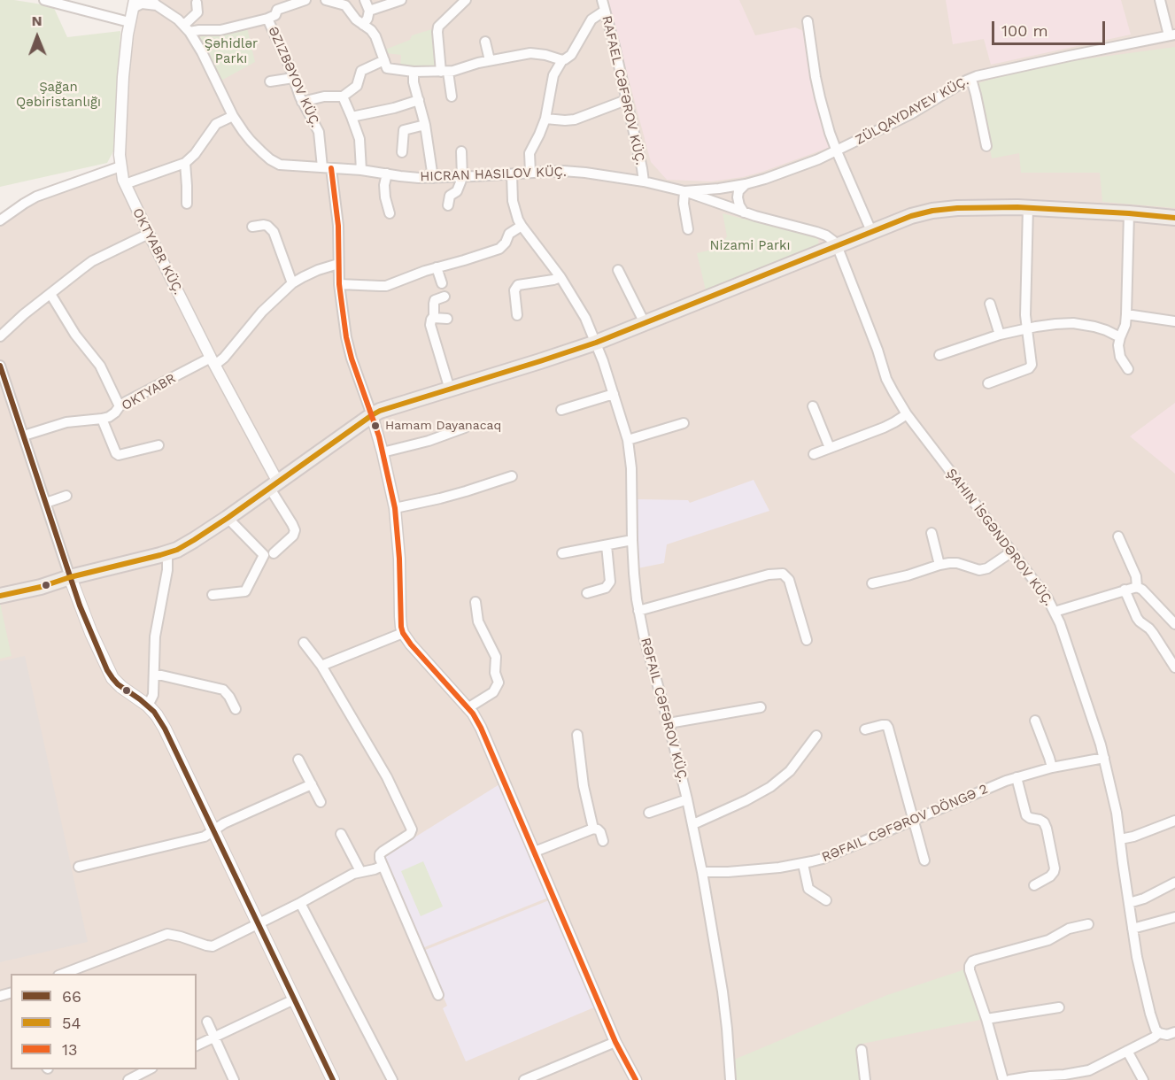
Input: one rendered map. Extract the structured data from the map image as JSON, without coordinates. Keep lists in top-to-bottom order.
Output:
{
  "streets": {
    "street": [
      "ƏZIZBƏYOV KÜÇ.",
      "RAFAEL CƏFƏROV KÜÇ.",
      "ZÜLQAYDAYEV KÜÇ.",
      "HICRAN HASILOV KÜÇ.",
      "OKTYABR KÜÇ.",
      "OKTYABR",
      "ŞAHIN İSGƏNDƏROV KÜÇ.",
      "RƏFAIL CƏFƏROV KÜÇ.",
      "RƏFAIL CƏFƏROV DÖNGƏ 2"
    ]
  },
  "crossings": [
    ["ƏZIZBƏYOV KÜÇ.", "HICRAN HASILOV KÜÇ."],
    ["ƏZIZBƏYOV KÜÇ.", "OKTYABR"],
    ["RAFAEL CƏFƏROV KÜÇ.", "HICRAN HASILOV KÜÇ."],
    ["ZÜLQAYDAYEV KÜÇ.", "HICRAN HASILOV KÜÇ."],
    ["HICRAN HASILOV KÜÇ.", "ŞAHIN İSGƏNDƏROV KÜÇ."],
    ["HICRAN HASILOV KÜÇ.", "RƏFAIL CƏFƏROV KÜÇ."],
    ["OKTYABR KÜÇ.", "OKTYABR"],
    ["ŞAHIN İSGƏNDƏROV KÜÇ.", "RƏFAIL CƏFƏROV DÖNGƏ 2"],
    ["RƏFAIL CƏFƏROV KÜÇ.", "RƏFAIL CƏFƏROV DÖNGƏ 2"]
  ],
  "parks": ["Şəhidlər Parkı", "Şağan Qəbiristanlığı", "Nizami Parkı"],
  "places": ["Hamam Dayanacaq"],
  "lines": ["transit line 13", "transit line 54", "transit line 66"],
  "legend": ["66", "54", "13"],
  "scale_bar": "100 m",
  "north": "top"
}
